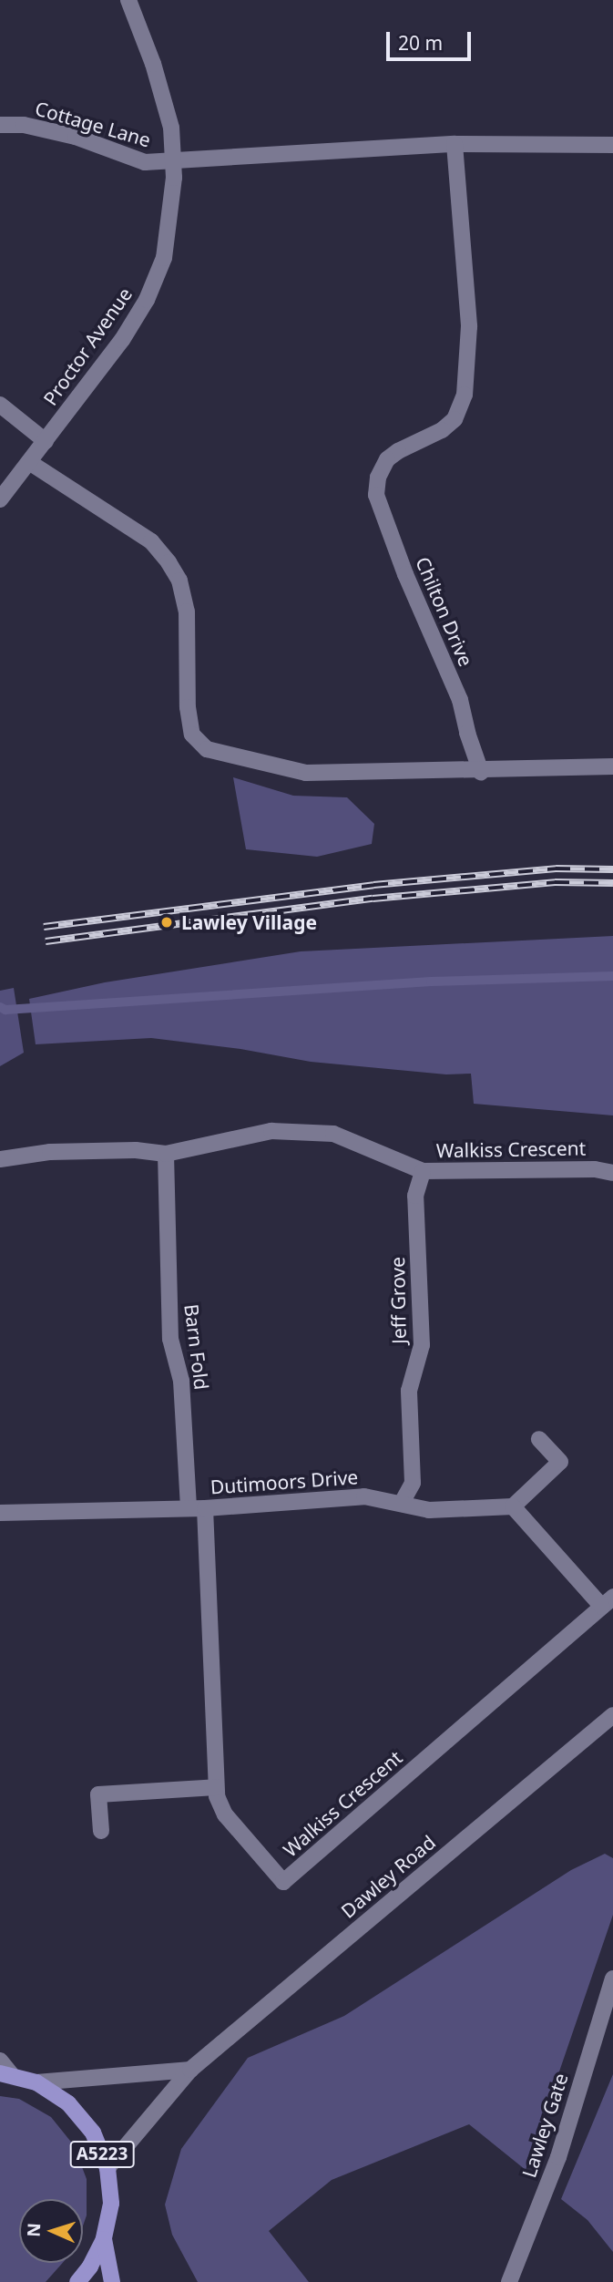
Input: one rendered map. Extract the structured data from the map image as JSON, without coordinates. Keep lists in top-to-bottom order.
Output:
{
  "streets": {
    "main road": ["A5223"],
    "street": [
      "Cottage Lane",
      "Proctor Avenue",
      "Chilton Drive",
      "Walkiss Crescent",
      "Jeff Grove",
      "Barn Fold",
      "Dutimoors Drive",
      "Dawley Road",
      "Lawley Gate"
    ]
  },
  "crossings": [
    ["Cottage Lane", "Proctor Avenue"],
    ["Walkiss Crescent", "Jeff Grove"],
    ["Walkiss Crescent", "Barn Fold"],
    ["Walkiss Crescent", "Dutimoors Drive"],
    ["Jeff Grove", "Dutimoors Drive"],
    ["Barn Fold", "Dutimoors Drive"],
    ["Dawley Road", "A5223"]
  ],
  "places": ["Lawley Village"],
  "scale_bar": "20 m",
  "north": "left"
}
